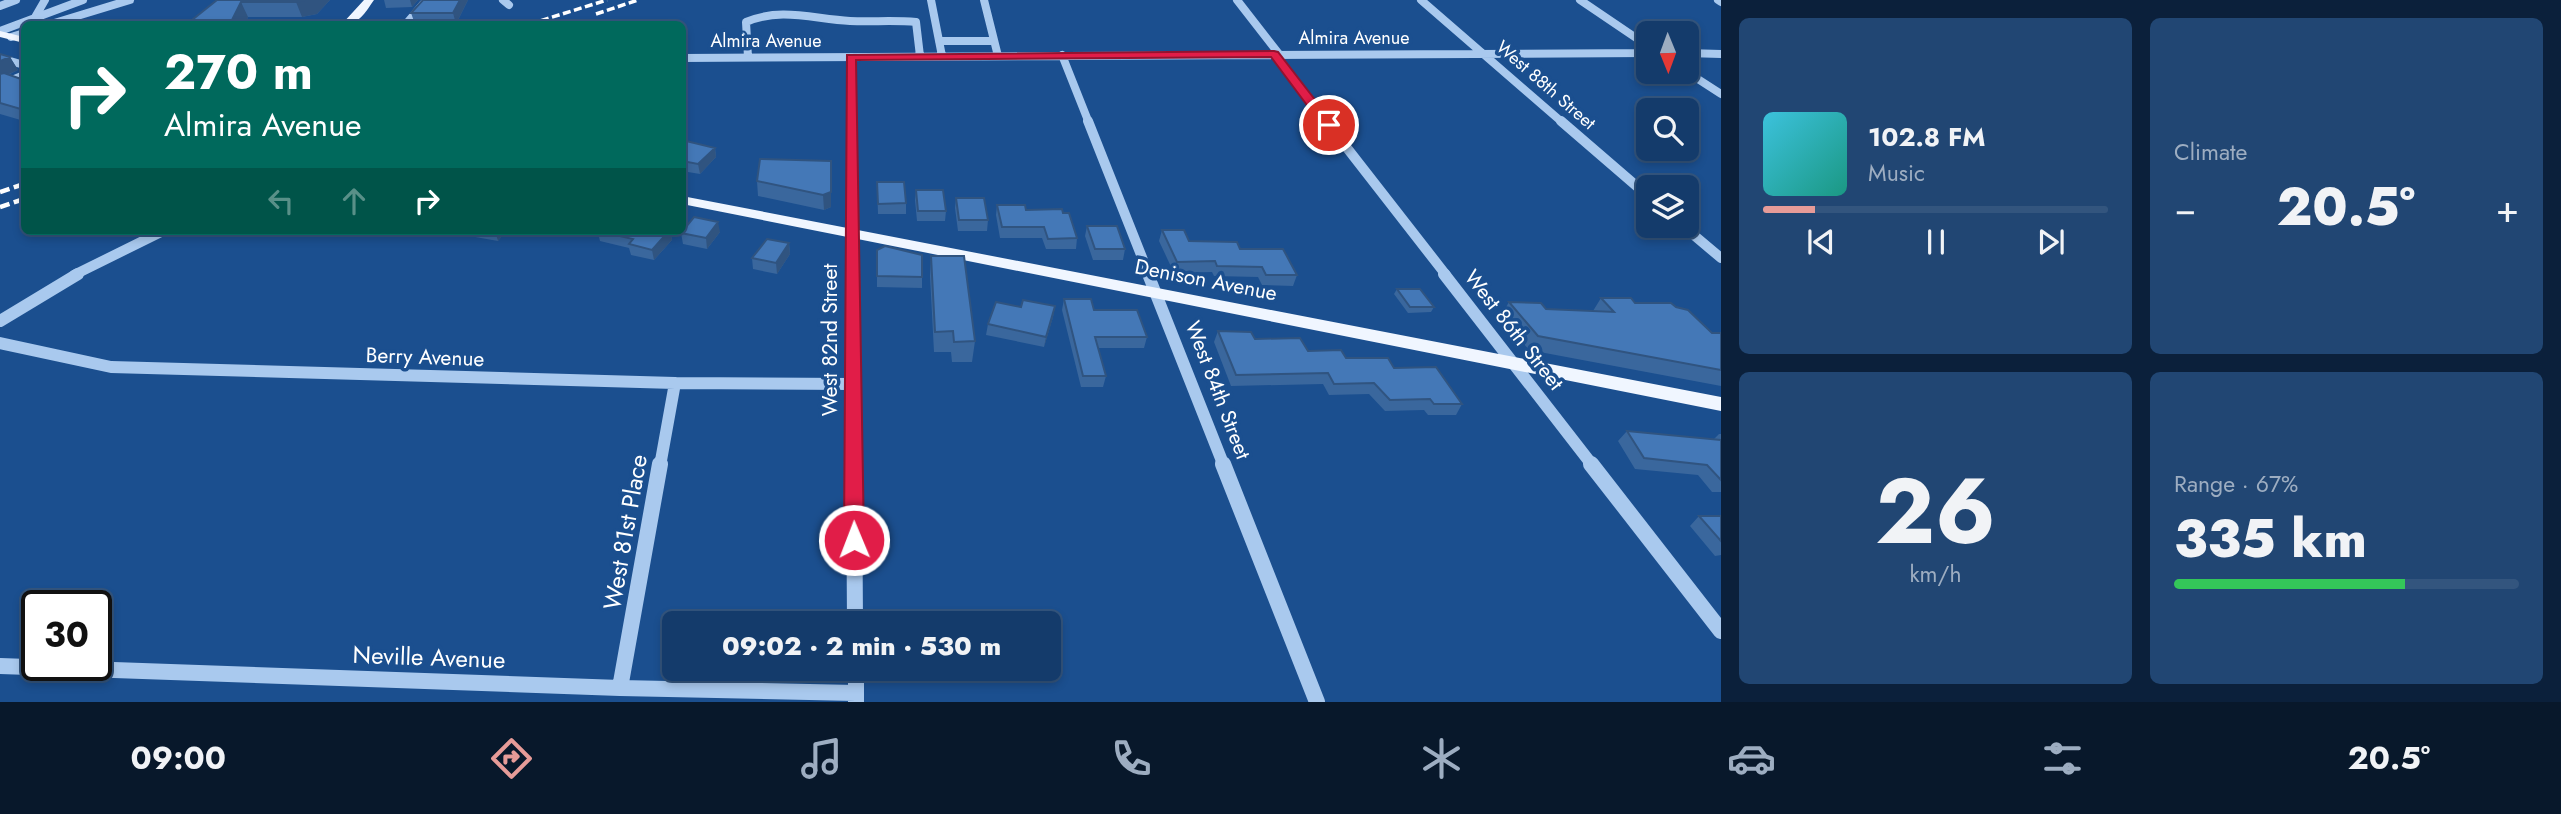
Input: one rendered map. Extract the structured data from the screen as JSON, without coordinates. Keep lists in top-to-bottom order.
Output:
{
  "streets": {
    "main road": ["Denison Avenue"],
    "street": [
      "Almira Avenue",
      "West 88th Street",
      "West 86th Street",
      "West 82nd Street",
      "Berry Avenue",
      "West 84th Street",
      "West 81st Place",
      "Neville Avenue"
    ]
  },
  "crossings": [
    ["Almira Avenue", "West 88th Street"],
    ["Almira Avenue", "West 86th Street"],
    ["Almira Avenue", "West 82nd Street"],
    ["Almira Avenue", "West 84th Street"],
    ["Denison Avenue", "West 86th Street"],
    ["Denison Avenue", "West 82nd Street"],
    ["Denison Avenue", "West 84th Street"],
    ["West 82nd Street", "Berry Avenue"],
    ["Berry Avenue", "West 81st Place"],
    ["West 81st Place", "Neville Avenue"]
  ],
  "north": "bottom",
  "page": {
    "tile": [
      "Climate",
      ["26", "km/h"],
      ["Range · 67%", "335 km"]
    ],
    "turn": ["270 m", "Almira Avenue"],
    "song": ["102.8 FM", "Music"],
    "heat": ["−", "20.5°", "+"],
    "limit": "30",
    "trip": "09:02 · 2 min · 530 m",
    "tabs": ["09:00", "20.5°"]
  }
}
